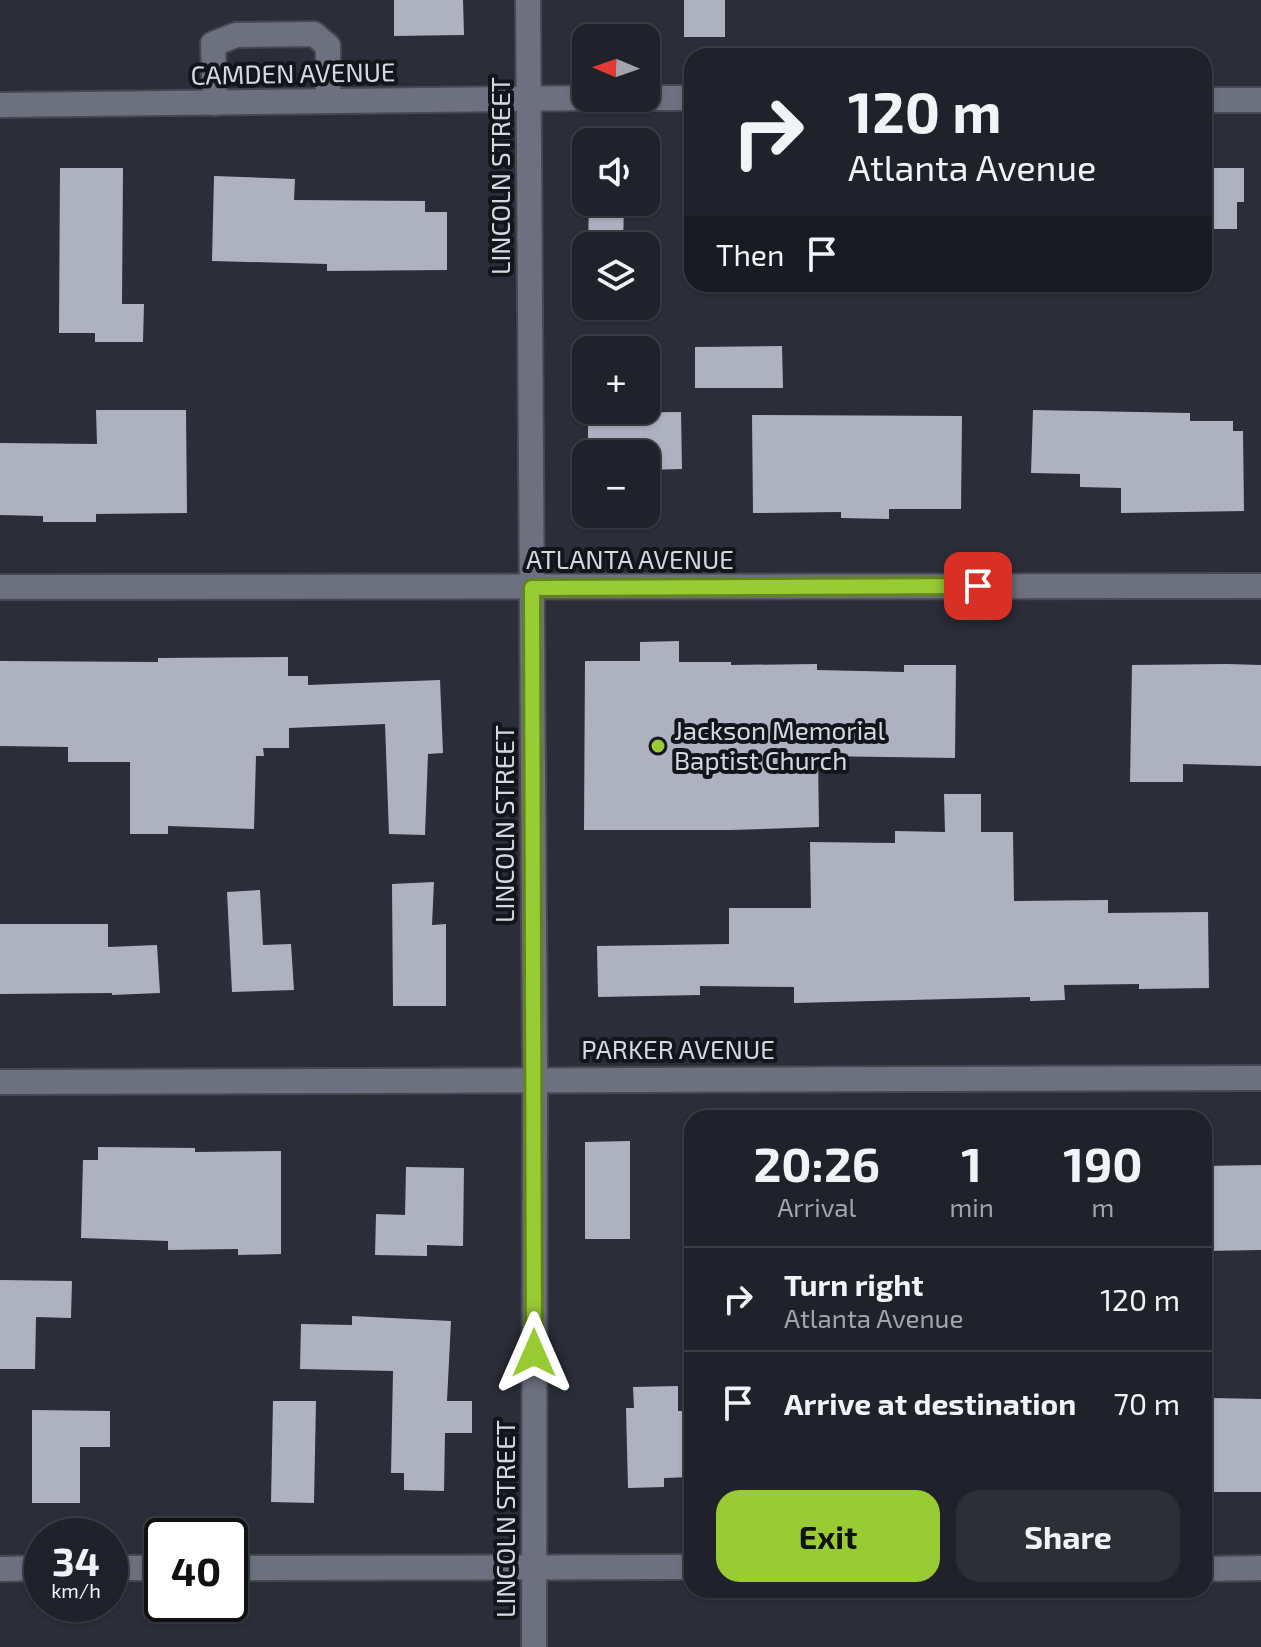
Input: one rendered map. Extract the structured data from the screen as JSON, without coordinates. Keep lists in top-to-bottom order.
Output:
{
  "streets": {
    "street": [
      "CAMDEN AVENUE",
      "LINCOLN STREET",
      "ATLANTA AVENUE",
      "PARKER AVENUE"
    ]
  },
  "crossings": [
    ["CAMDEN AVENUE", "LINCOLN STREET"],
    ["LINCOLN STREET", "ATLANTA AVENUE"],
    ["LINCOLN STREET", "PARKER AVENUE"]
  ],
  "places": ["Jackson Memorial Baptist Church"],
  "north": "left",
  "page": {
    "map_buttons": ["+", "−"],
    "turn": ["120 m", "Atlanta Avenue"],
    "then": "Then",
    "eta": [
      "20:26",
      "Arrival",
      "1",
      "min",
      "190",
      "m"
    ],
    "list": [
      {
        "name": "Turn right",
        "note": "Atlanta Avenue",
        "value": "120 m"
      },
      {
        "name": "Arrive at destination",
        "value": "70 m"
      }
    ],
    "buttons": ["Exit", "Share"],
    "speed": "34 km/h",
    "limit": "40"
  }
}
